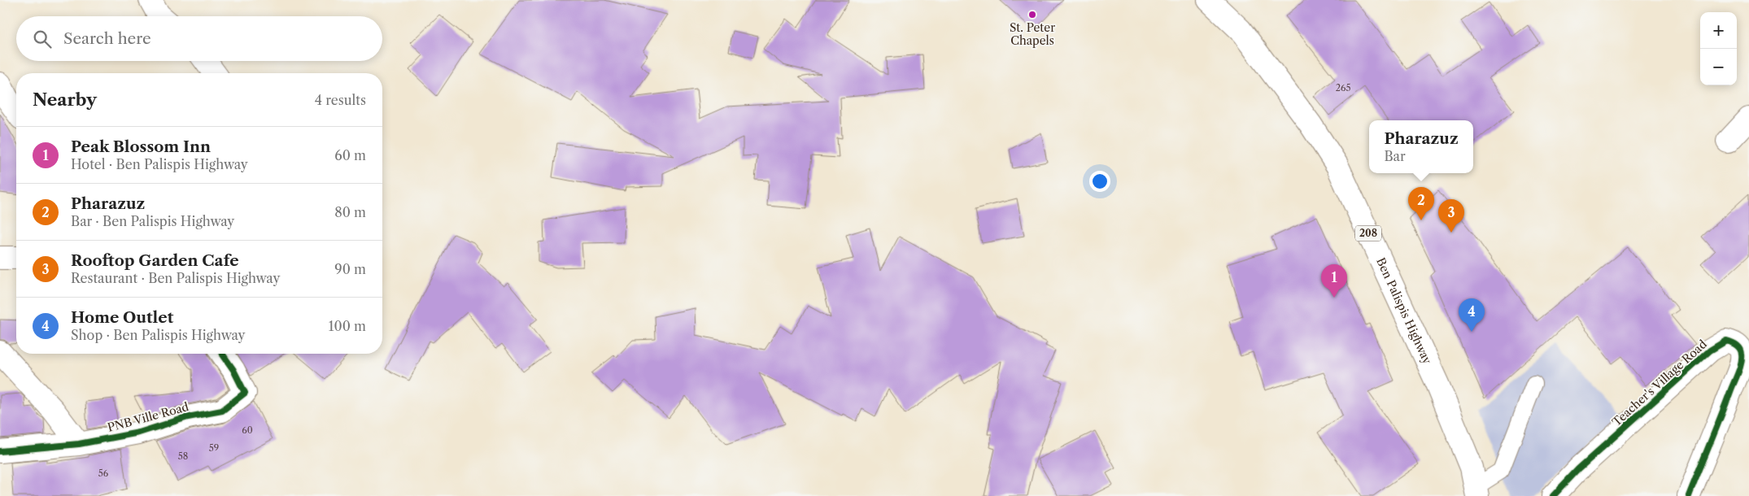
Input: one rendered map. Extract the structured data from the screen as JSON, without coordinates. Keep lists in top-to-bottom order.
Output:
{
  "streets": {
    "street": [
      "208",
      "Ben Palispis Highway",
      "Teacher's Village Road",
      "PNB Ville Road"
    ]
  },
  "places": ["St. Peter Chapels"],
  "house_numbers": [
    "265",
    "60",
    "59",
    "58",
    "56"
  ],
  "page": {
    "map_buttons": ["+", "−"],
    "search": "Search here",
    "heading": ["Nearby", "4 results"],
    "popup": ["Pharazuz", "Bar"],
    "list": [
      {
        "mark": "1",
        "name": "Peak Blossom Inn",
        "note": "Hotel · Ben Palispis Highway",
        "value": "60 m"
      },
      {
        "mark": "2",
        "name": "Pharazuz",
        "note": "Bar · Ben Palispis Highway",
        "value": "80 m"
      },
      {
        "mark": "3",
        "name": "Rooftop Garden Cafe",
        "note": "Restaurant · Ben Palispis Highway",
        "value": "90 m"
      },
      {
        "mark": "4",
        "name": "Home Outlet",
        "note": "Shop · Ben Palispis Highway",
        "value": "100 m"
      }
    ],
    "pins": [
      "2",
      "3",
      "1",
      "4"
    ]
  }
}
